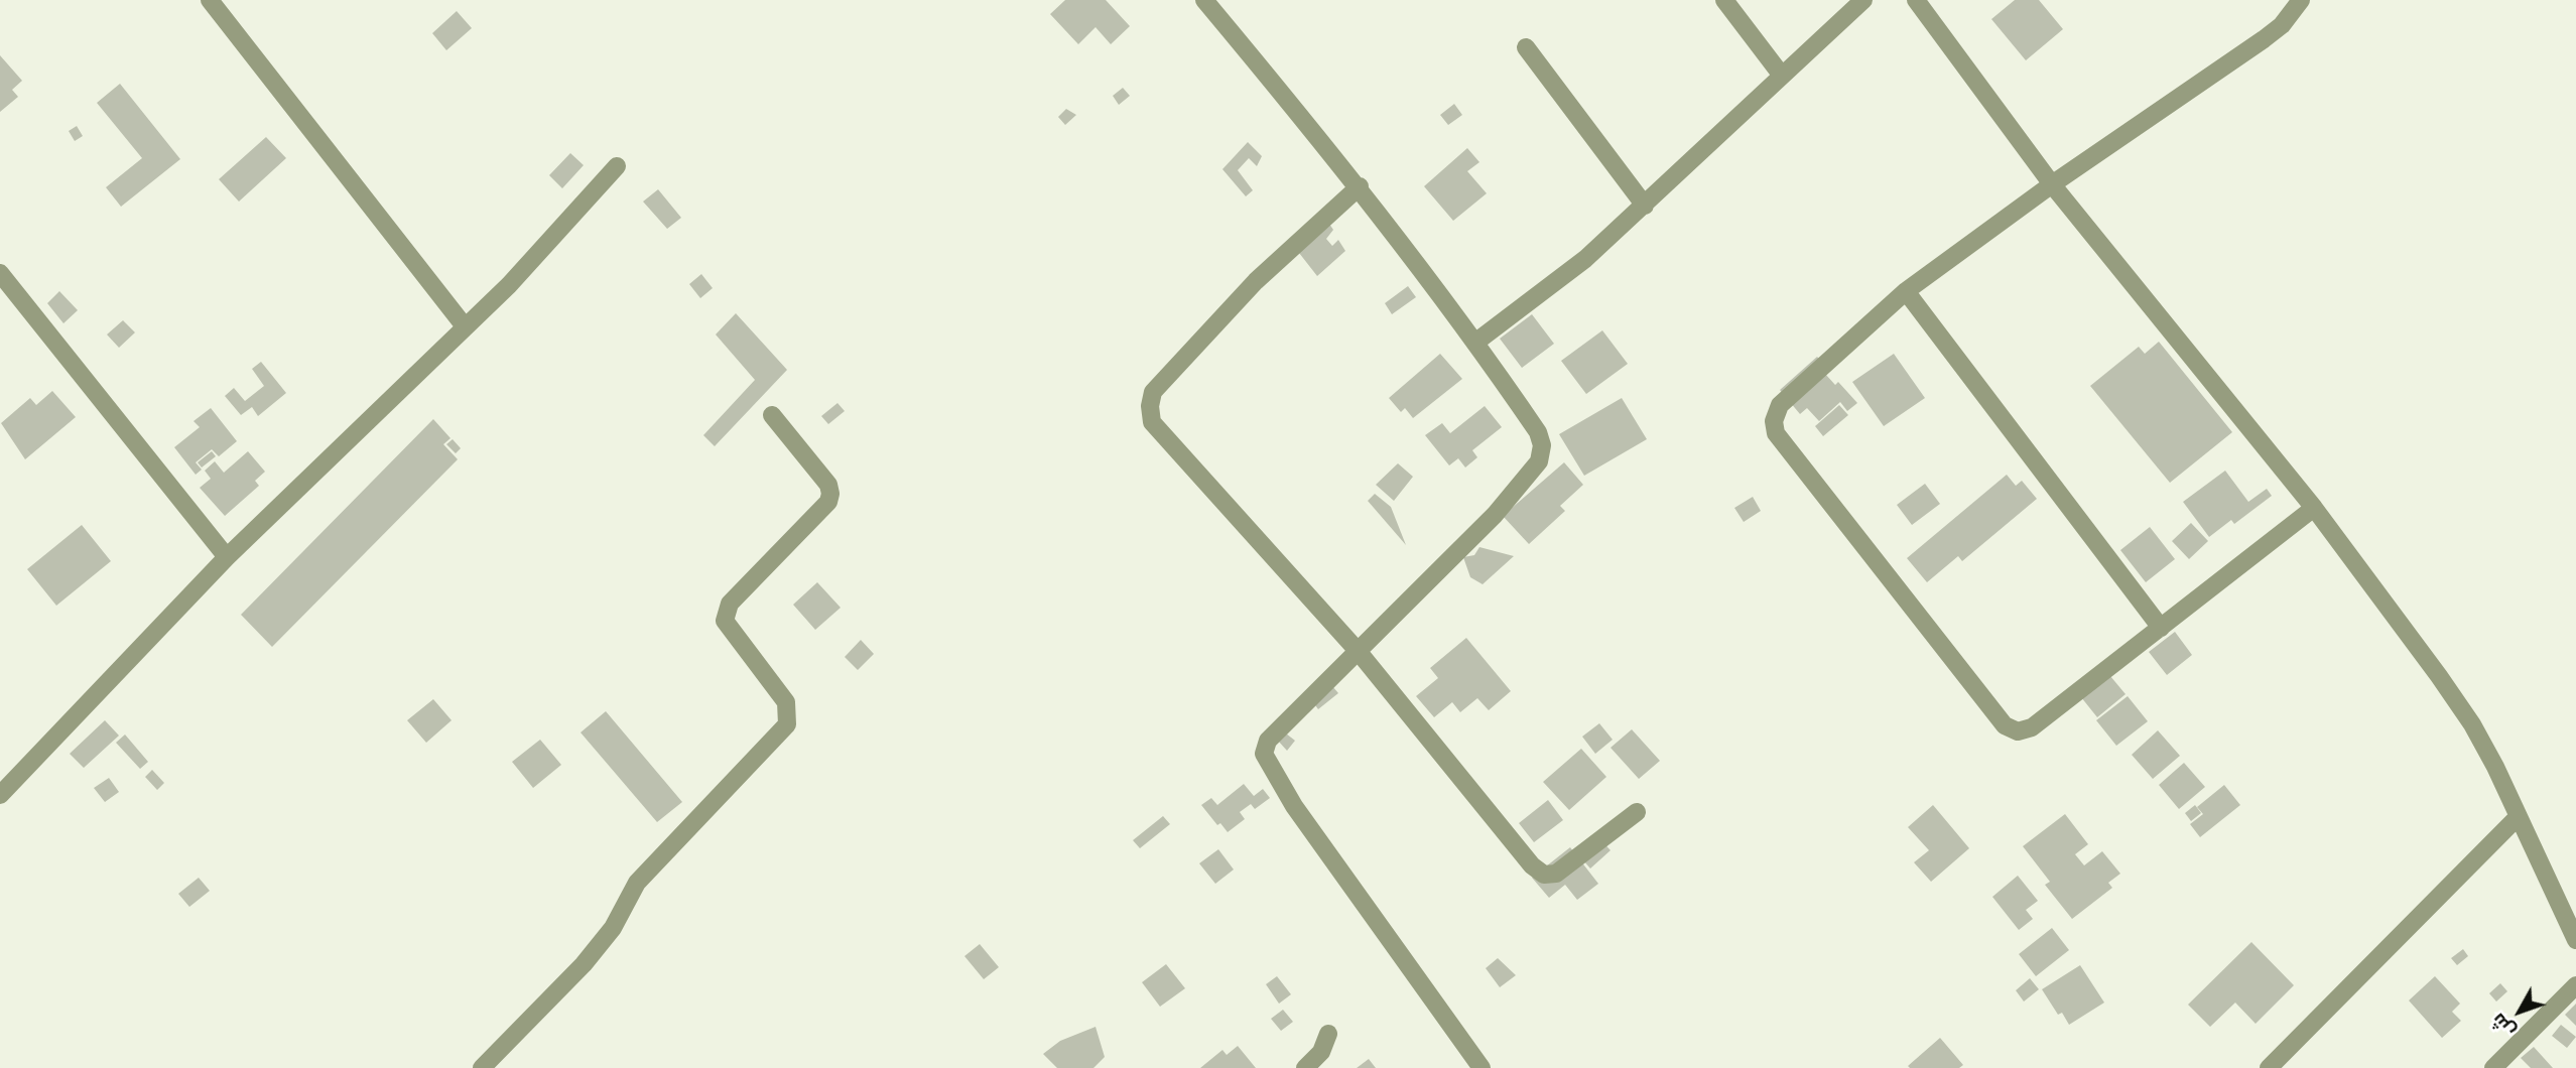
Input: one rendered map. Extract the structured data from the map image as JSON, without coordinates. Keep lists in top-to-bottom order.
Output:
{
  "north": "bottom left"
}
